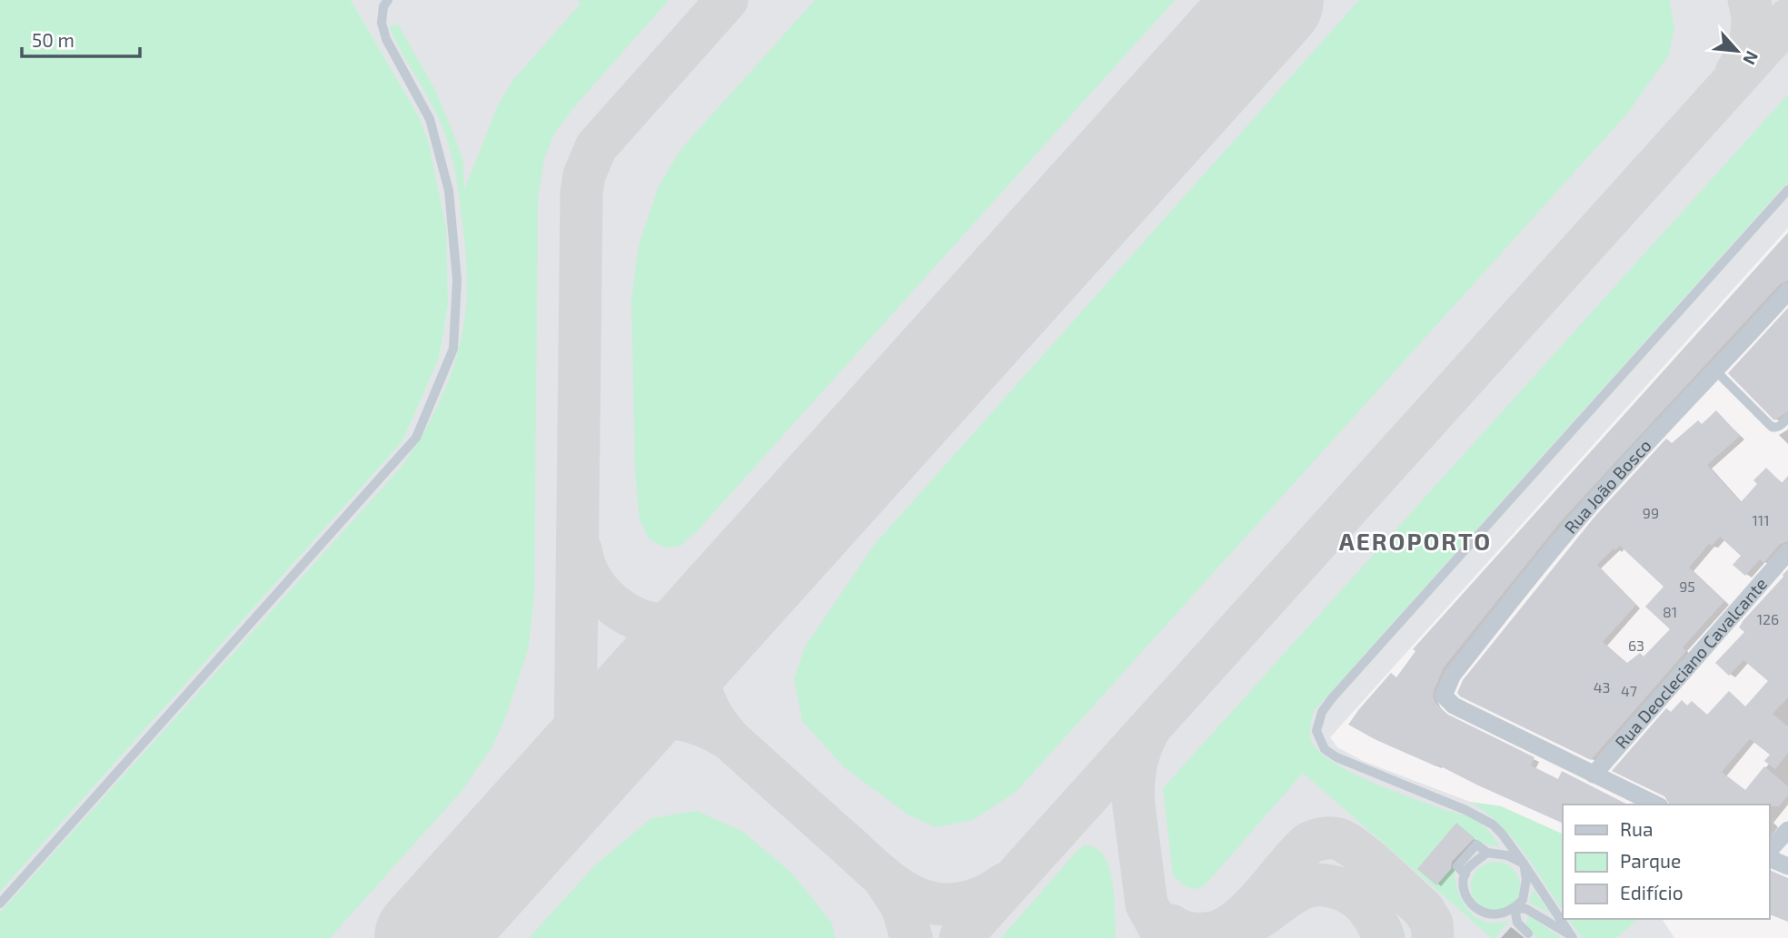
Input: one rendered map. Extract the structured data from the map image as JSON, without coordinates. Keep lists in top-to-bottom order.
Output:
{
  "streets": {
    "street": ["Rua João Bosco", "Rua Deocleciano Cavalcante"]
  },
  "crossings": [
    ["Rua João Bosco", "Rua Deocleciano Cavalcante"]
  ],
  "districts": ["AEROPORTO"],
  "house_numbers": [
    "99",
    "111",
    "95",
    "81",
    "126",
    "63",
    "43",
    "47"
  ],
  "legend": ["Rua", "Parque", "Edifício"],
  "scale_bar": "50 m",
  "north": "bottom right"
}
